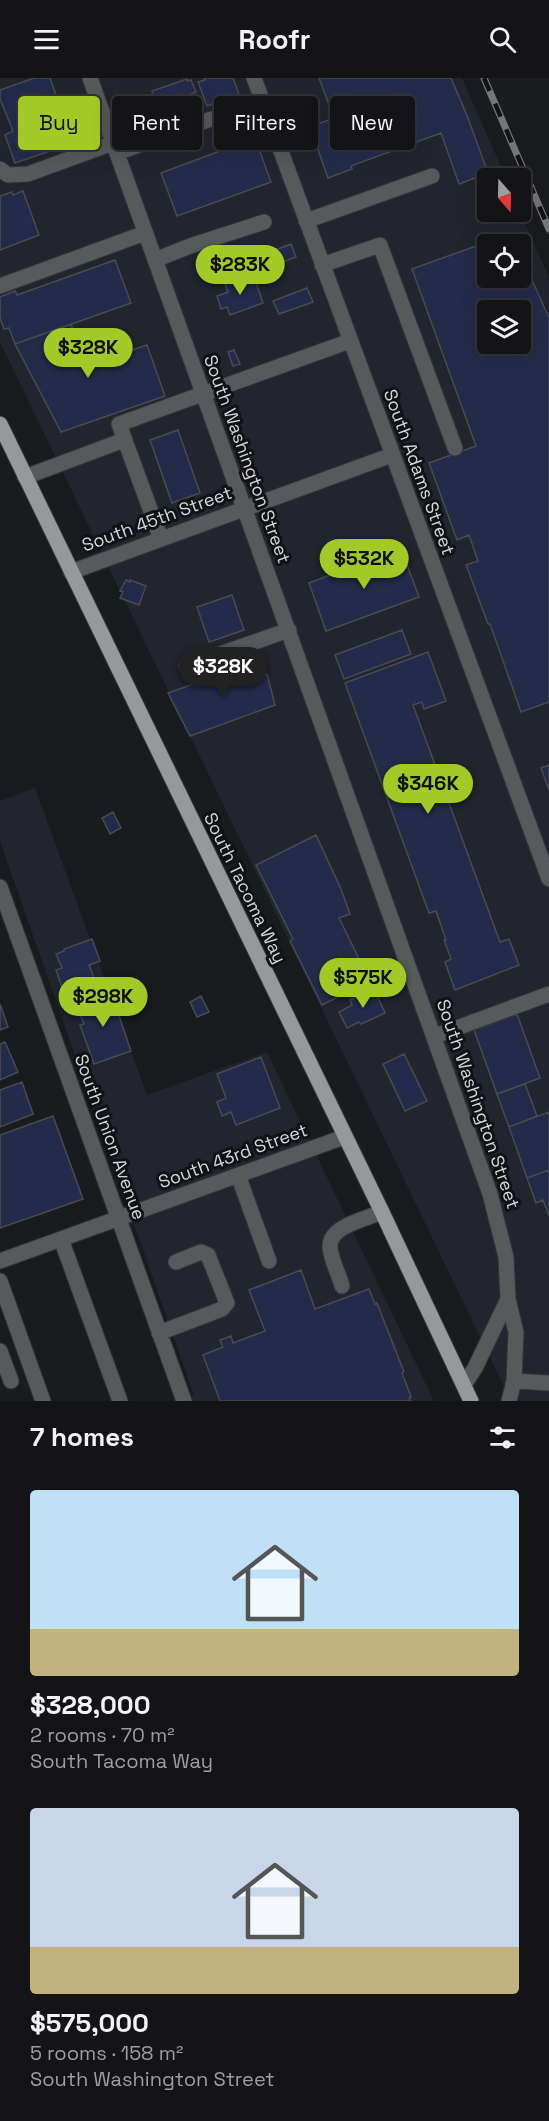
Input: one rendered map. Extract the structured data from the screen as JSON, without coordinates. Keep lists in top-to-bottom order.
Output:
{
  "streets": {
    "main road": ["South Tacoma Way"],
    "street": [
      "South Washington Street",
      "South Adams Street",
      "South 45th Street",
      "South Union Avenue",
      "South 43rd Street"
    ]
  },
  "crossings": [
    ["South Washington Street", "South 45th Street"],
    ["South Washington Street", "South Tacoma Way"],
    ["South Adams Street", "South 45th Street"],
    ["South 45th Street", "South Tacoma Way"],
    ["South Tacoma Way", "South 43rd Street"],
    ["South Union Avenue", "South 43rd Street"]
  ],
  "north": "bottom",
  "page": {
    "header": "Roofr",
    "chip": [
      "Buy",
      "Rent",
      "Filters",
      "New"
    ],
    "price": [
      "$283K",
      "$328K",
      "$532K",
      "$328K",
      "$346K",
      "$575K",
      "$298K"
    ],
    "heading": "7 homes",
    "list": [
      {
        "name": "$328,000",
        "note": "2 rooms · 70 m² · South Tacoma Way"
      },
      {
        "name": "$575,000",
        "note": "5 rooms · 158 m² · South Washington Street"
      }
    ]
  }
}
